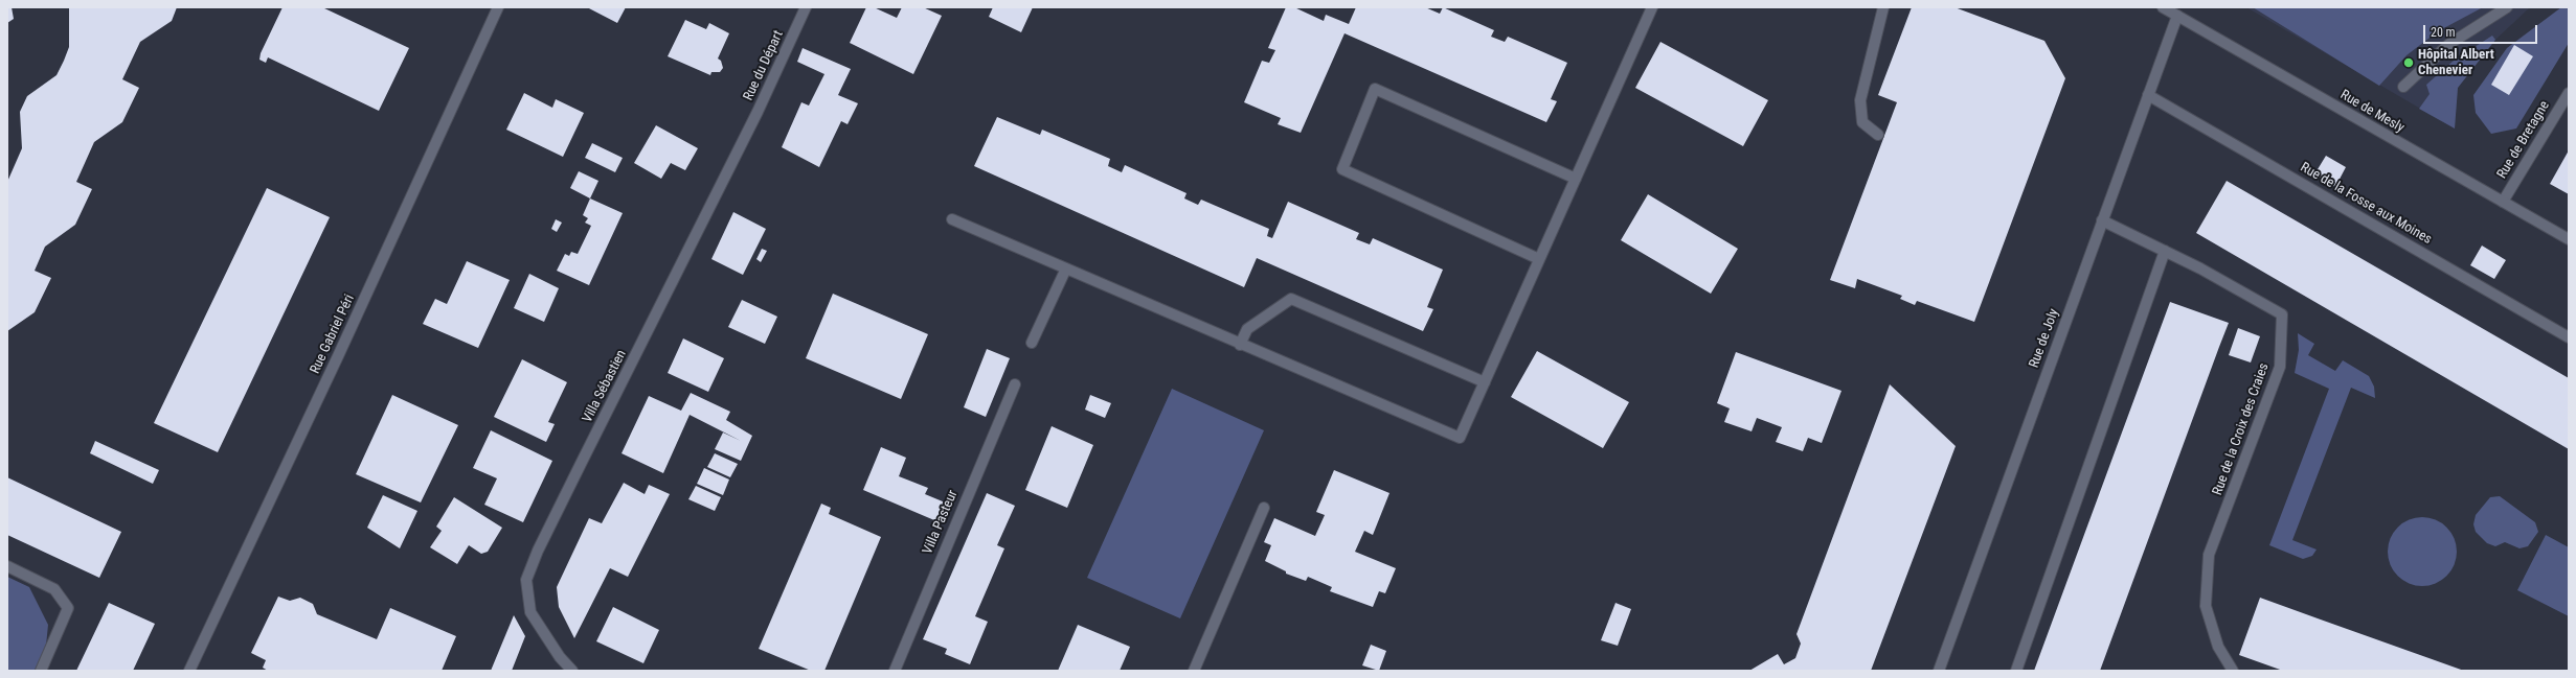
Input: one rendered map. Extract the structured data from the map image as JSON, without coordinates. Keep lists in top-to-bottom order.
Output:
{
  "streets": {
    "street": [
      "Rue du Départ",
      "Rue de Mesly",
      "Rue de Bretagne",
      "Rue de la Fosse aux Moines",
      "Rue Gabriel Péri",
      "Rue de Joly",
      "Villa Sébastien",
      "Rue de la Croix des Craies",
      "Villa Pasteur"
    ]
  },
  "crossings": [
    ["Rue du Départ", "Villa Sébastien"],
    ["Rue de Mesly", "Rue de Bretagne"],
    ["Rue de Mesly", "Rue de Joly"],
    ["Rue de la Fosse aux Moines", "Rue de Joly"],
    ["Rue de Joly", "Rue de la Croix des Craies"]
  ],
  "places": ["Hôpital Albert Chenevier"],
  "scale_bar": "20 m"
}
